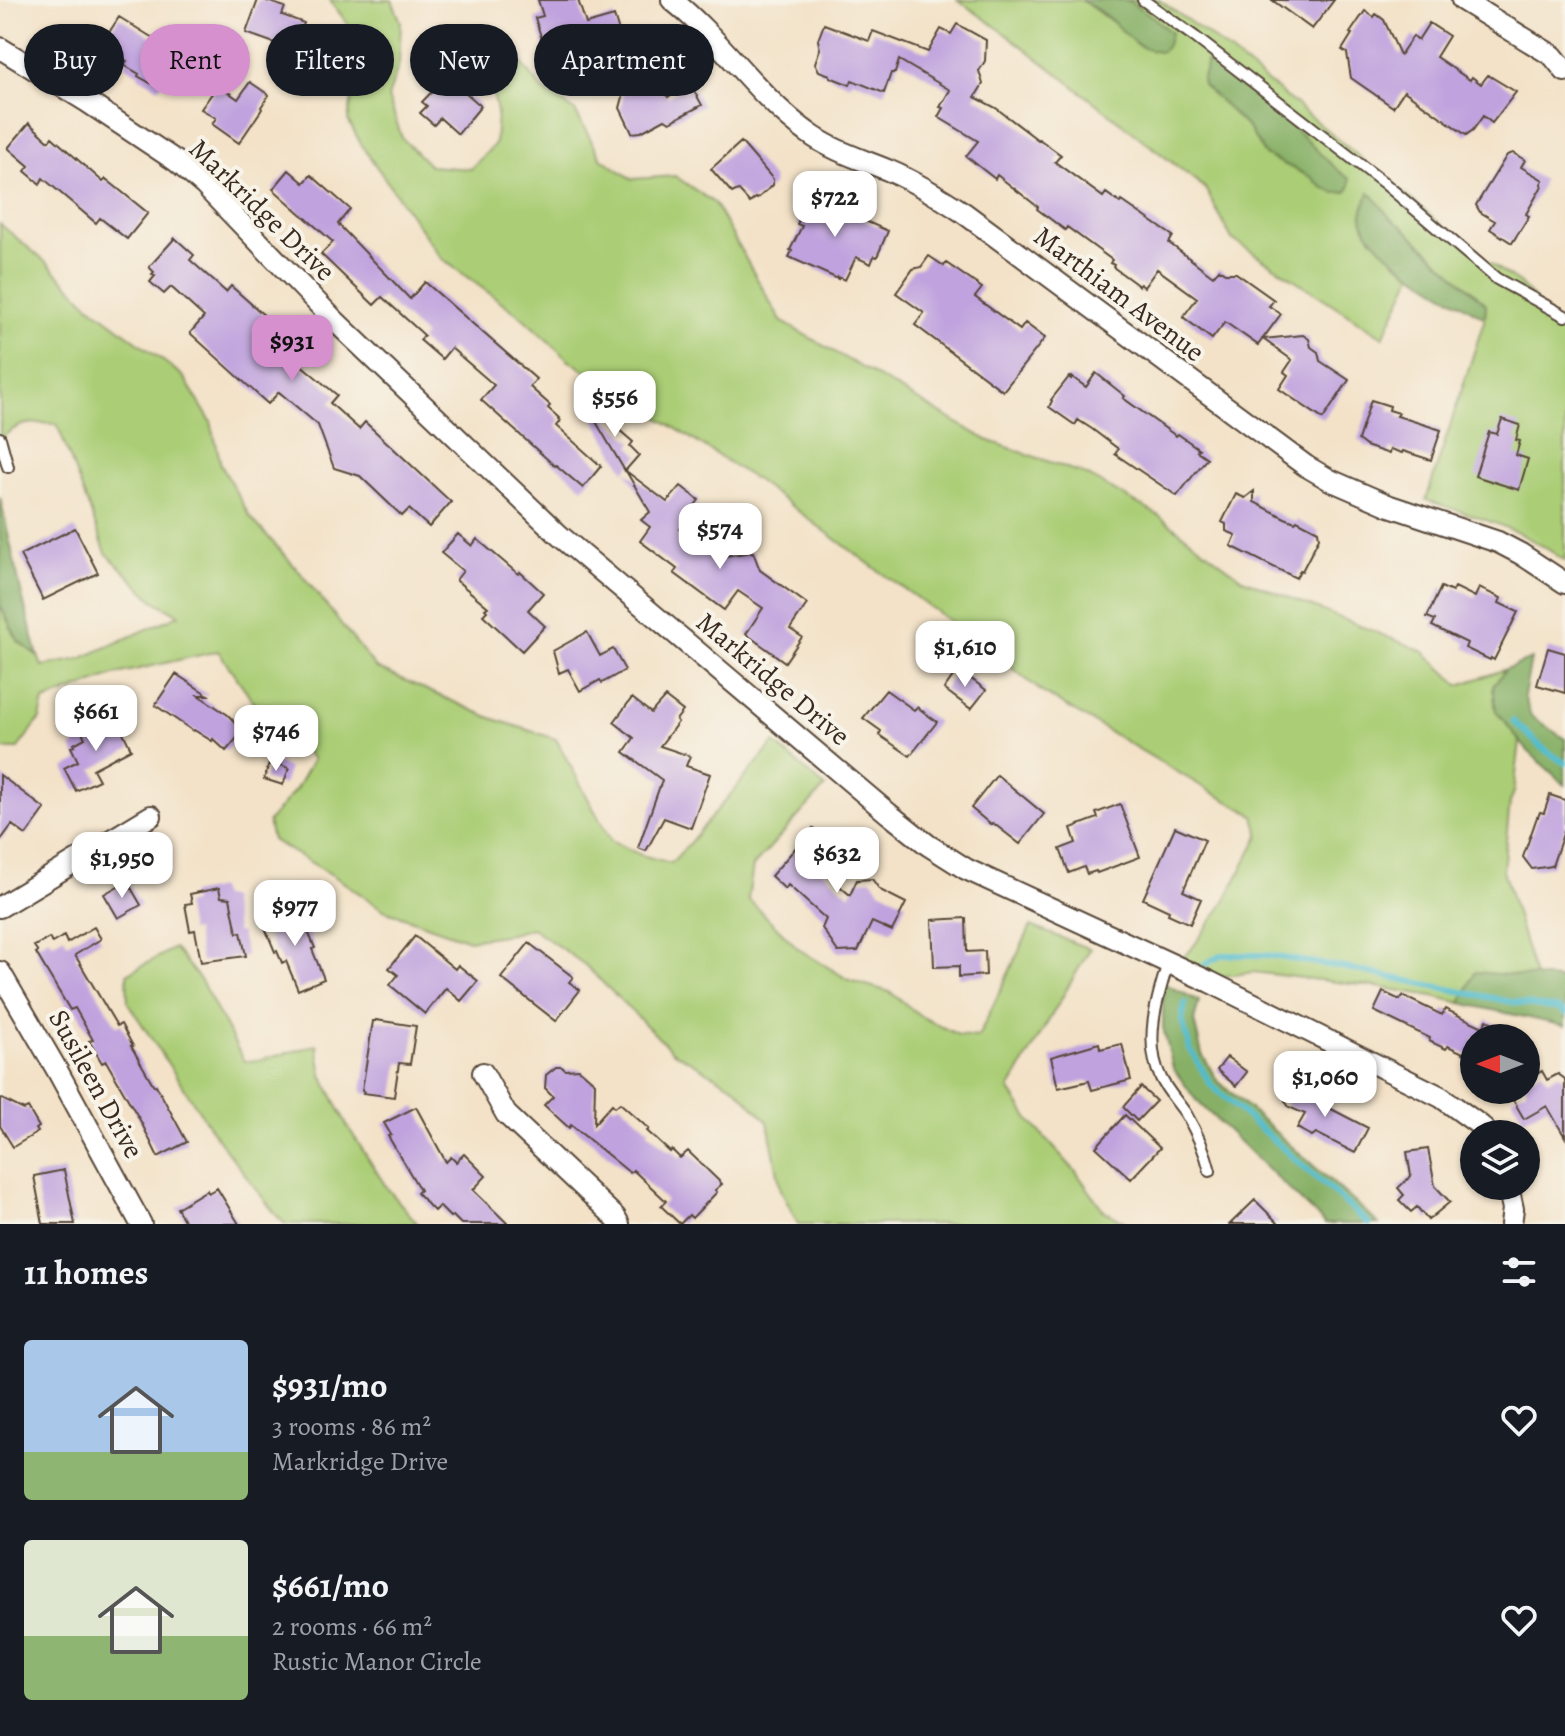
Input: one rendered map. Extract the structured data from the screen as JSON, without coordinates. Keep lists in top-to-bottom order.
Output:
{
  "streets": {
    "street": ["Markridge Drive", "Marthiam Avenue", "Susileen Drive"]
  },
  "north": "left",
  "page": {
    "chip": [
      "Buy",
      "Rent",
      "Filters",
      "New",
      "Apartment"
    ],
    "price": [
      "$722",
      "$931",
      "$556",
      "$574",
      "$1,610",
      "$661",
      "$746",
      "$632",
      "$1,950",
      "$977",
      "$1,060"
    ],
    "heading": "11 homes",
    "list": [
      {
        "name": "$931/mo",
        "note": "3 rooms · 86 m² · Markridge Drive"
      },
      {
        "name": "$661/mo",
        "note": "2 rooms · 66 m² · Rustic Manor Circle"
      }
    ]
  }
}
